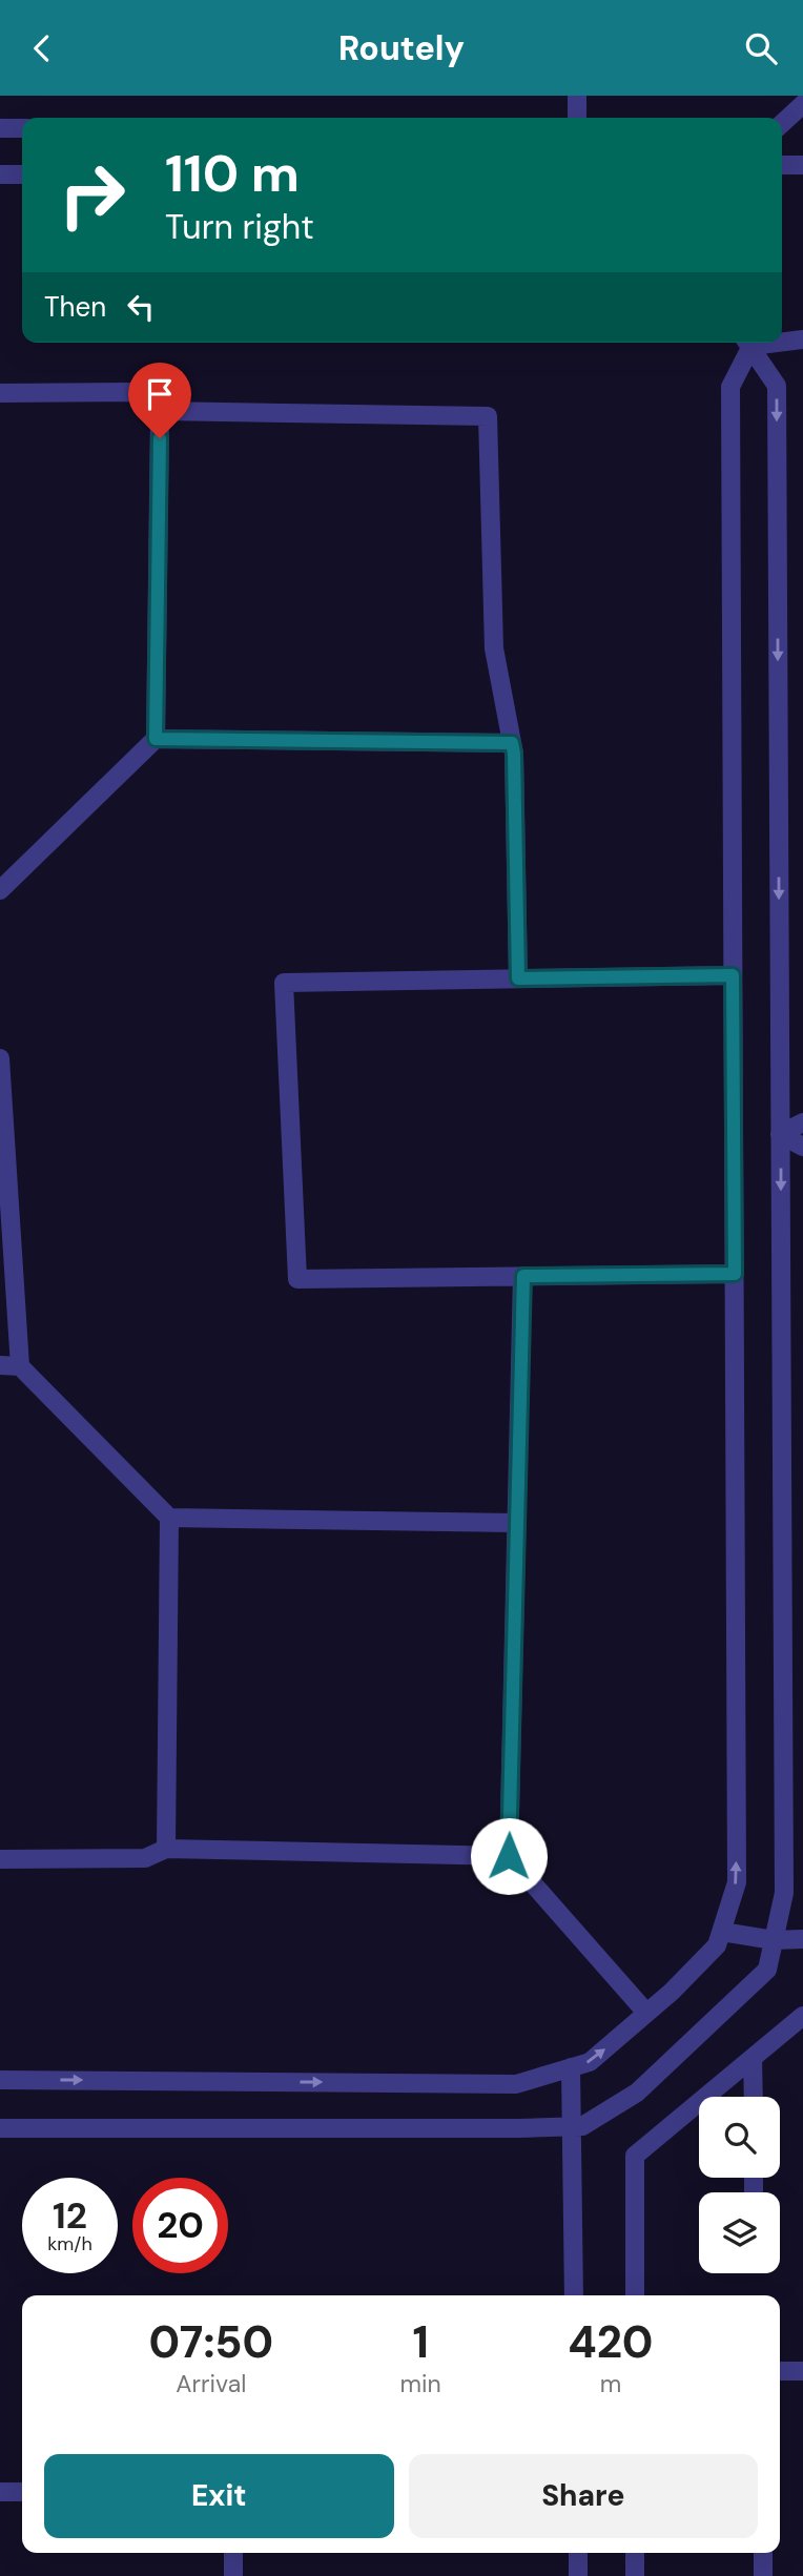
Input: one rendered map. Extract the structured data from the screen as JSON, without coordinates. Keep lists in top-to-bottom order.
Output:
{
  "page": {
    "header": "Routely",
    "turn": ["110 m", "Turn right"],
    "then": "Then",
    "speed": "12 km/h",
    "limit": "20",
    "eta": [
      "07:50",
      "Arrival",
      "1",
      "min",
      "420",
      "m"
    ],
    "buttons": ["Exit", "Share"]
  }
}
